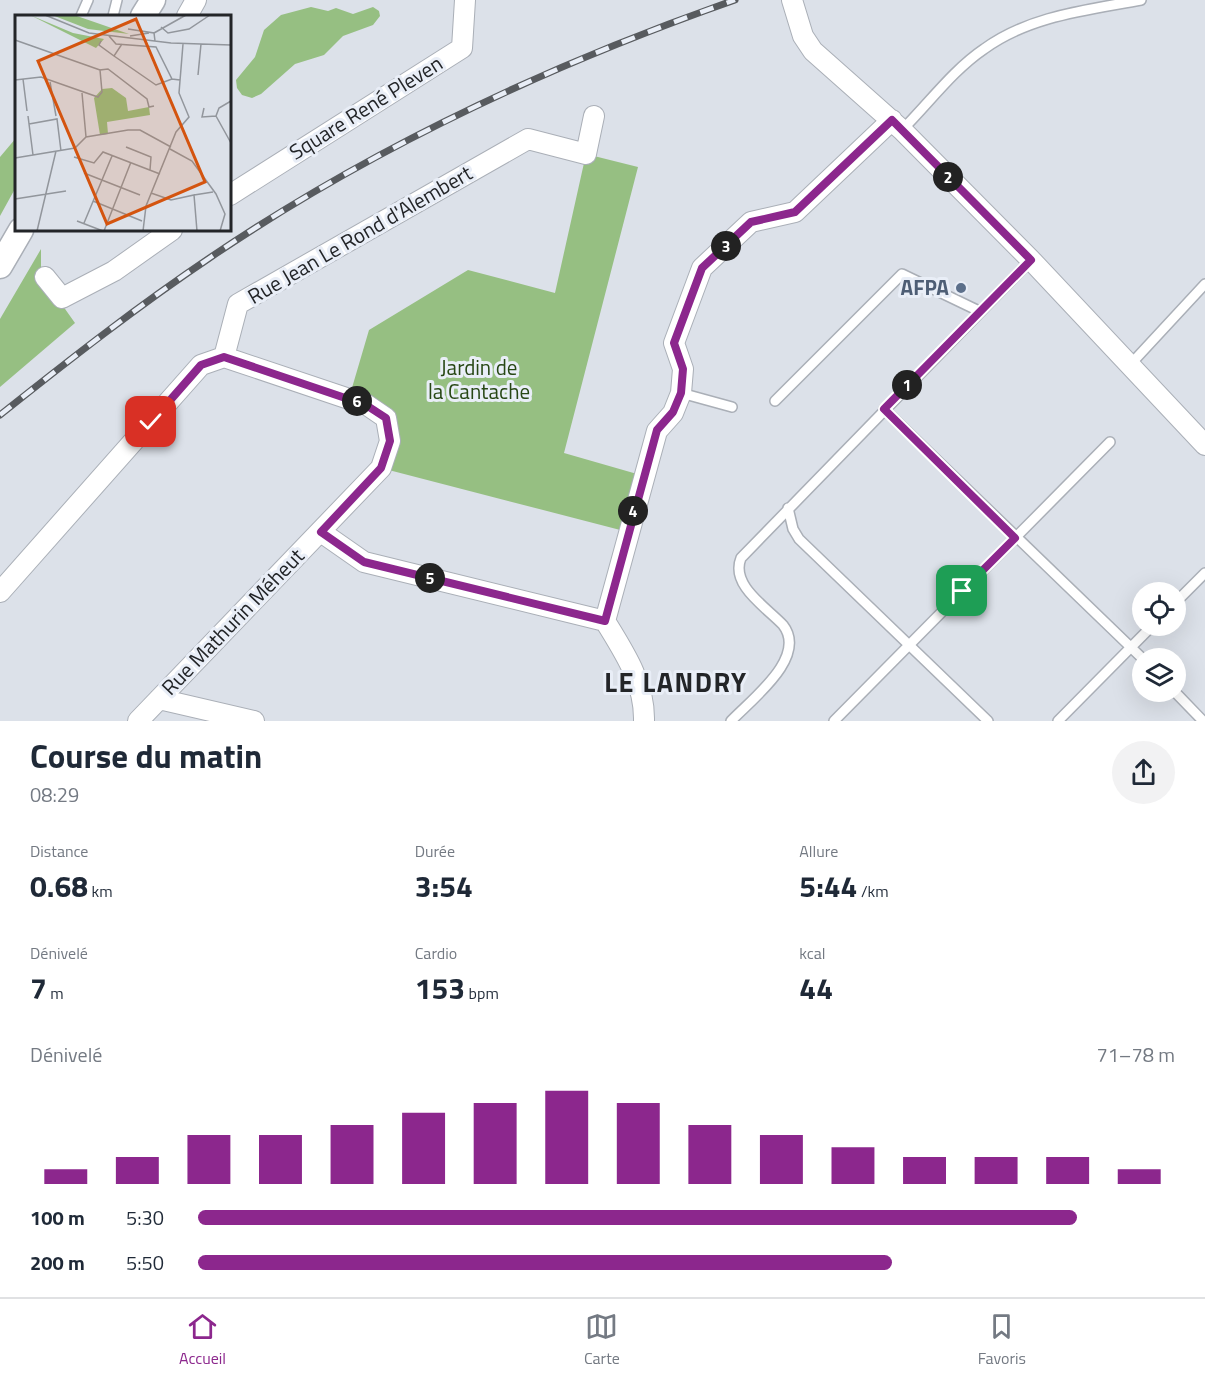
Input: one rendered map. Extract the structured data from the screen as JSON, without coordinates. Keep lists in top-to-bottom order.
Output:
{
  "streets": {
    "street": ["Square René Pleven", "Rue Jean Le Rond d'Alembert", "Rue Mathurin Méheut"]
  },
  "districts": ["LE LANDRY"],
  "parks": ["Jardin de la Cantache"],
  "places": ["AFPA"],
  "page": {
    "pins": [
      "2",
      "3",
      "1",
      "6",
      "4",
      "5"
    ],
    "heading": ["Course du matin", "08:29"],
    "stats": [
      ["Distance", "0.68 km"],
      ["Durée", "3:54"],
      ["Allure", "5:44 /km"],
      ["Dénivelé", "7 m"],
      ["Cardio", "153 bpm"],
      ["kcal", "44"]
    ],
    "chart": ["Dénivelé", "71–78 m"],
    "list": [
      {
        "name": "100 m",
        "note": "5:30"
      },
      {
        "name": "200 m",
        "note": "5:50"
      }
    ],
    "tabs": ["Accueil", "Carte", "Favoris"]
  }
}
